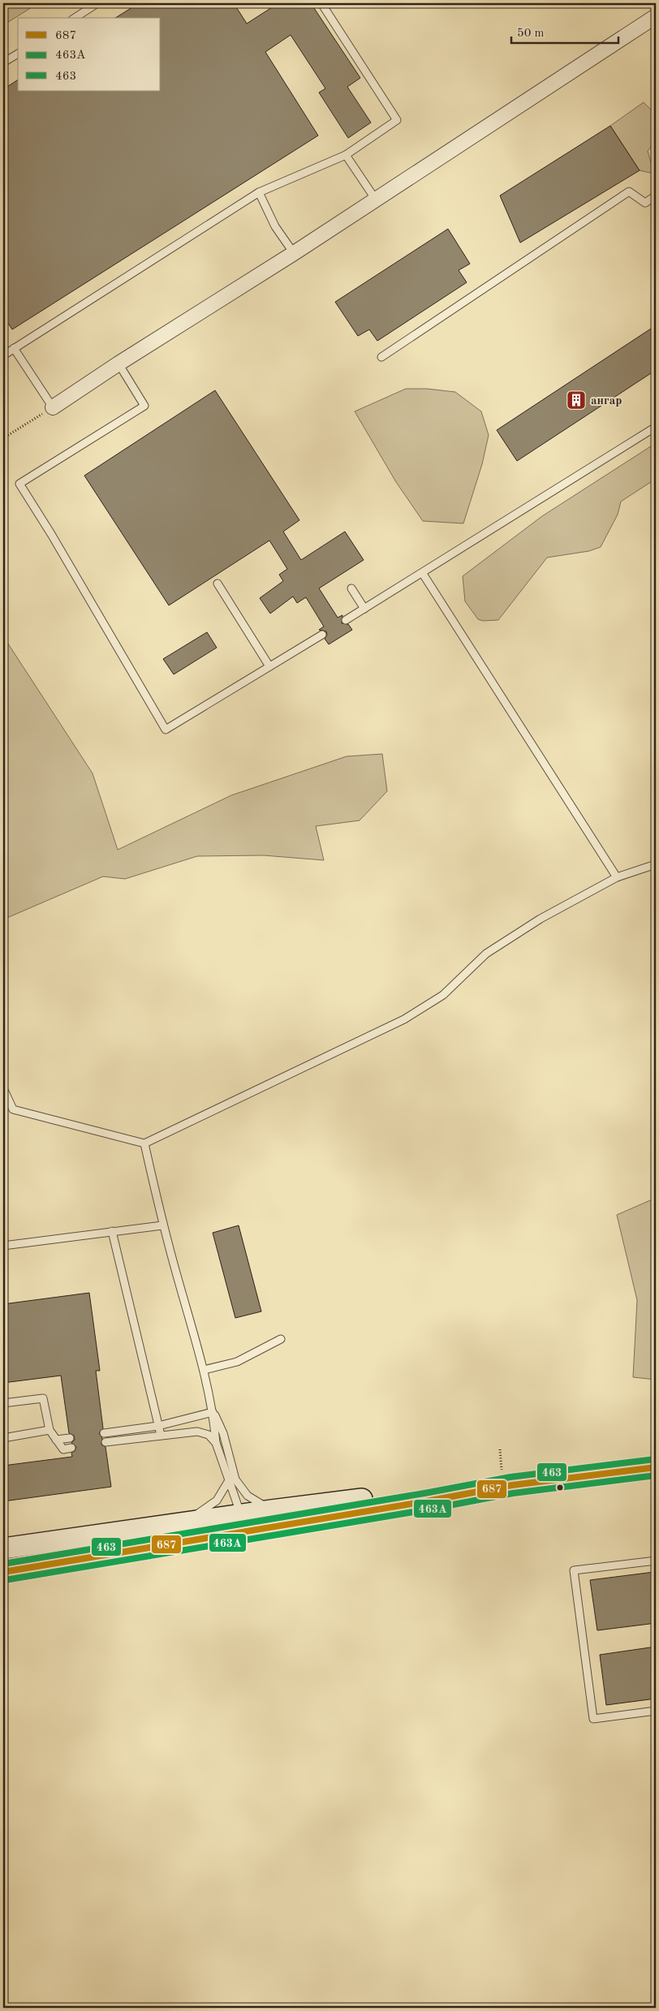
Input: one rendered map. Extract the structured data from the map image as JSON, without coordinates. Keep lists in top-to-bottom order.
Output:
{
  "places": {
    "building": ["ангар"]
  },
  "lines": ["transit line 463", "transit line 687", "transit line 463А"],
  "legend": ["687", "463А", "463"],
  "scale_bar": "50 m"
}
